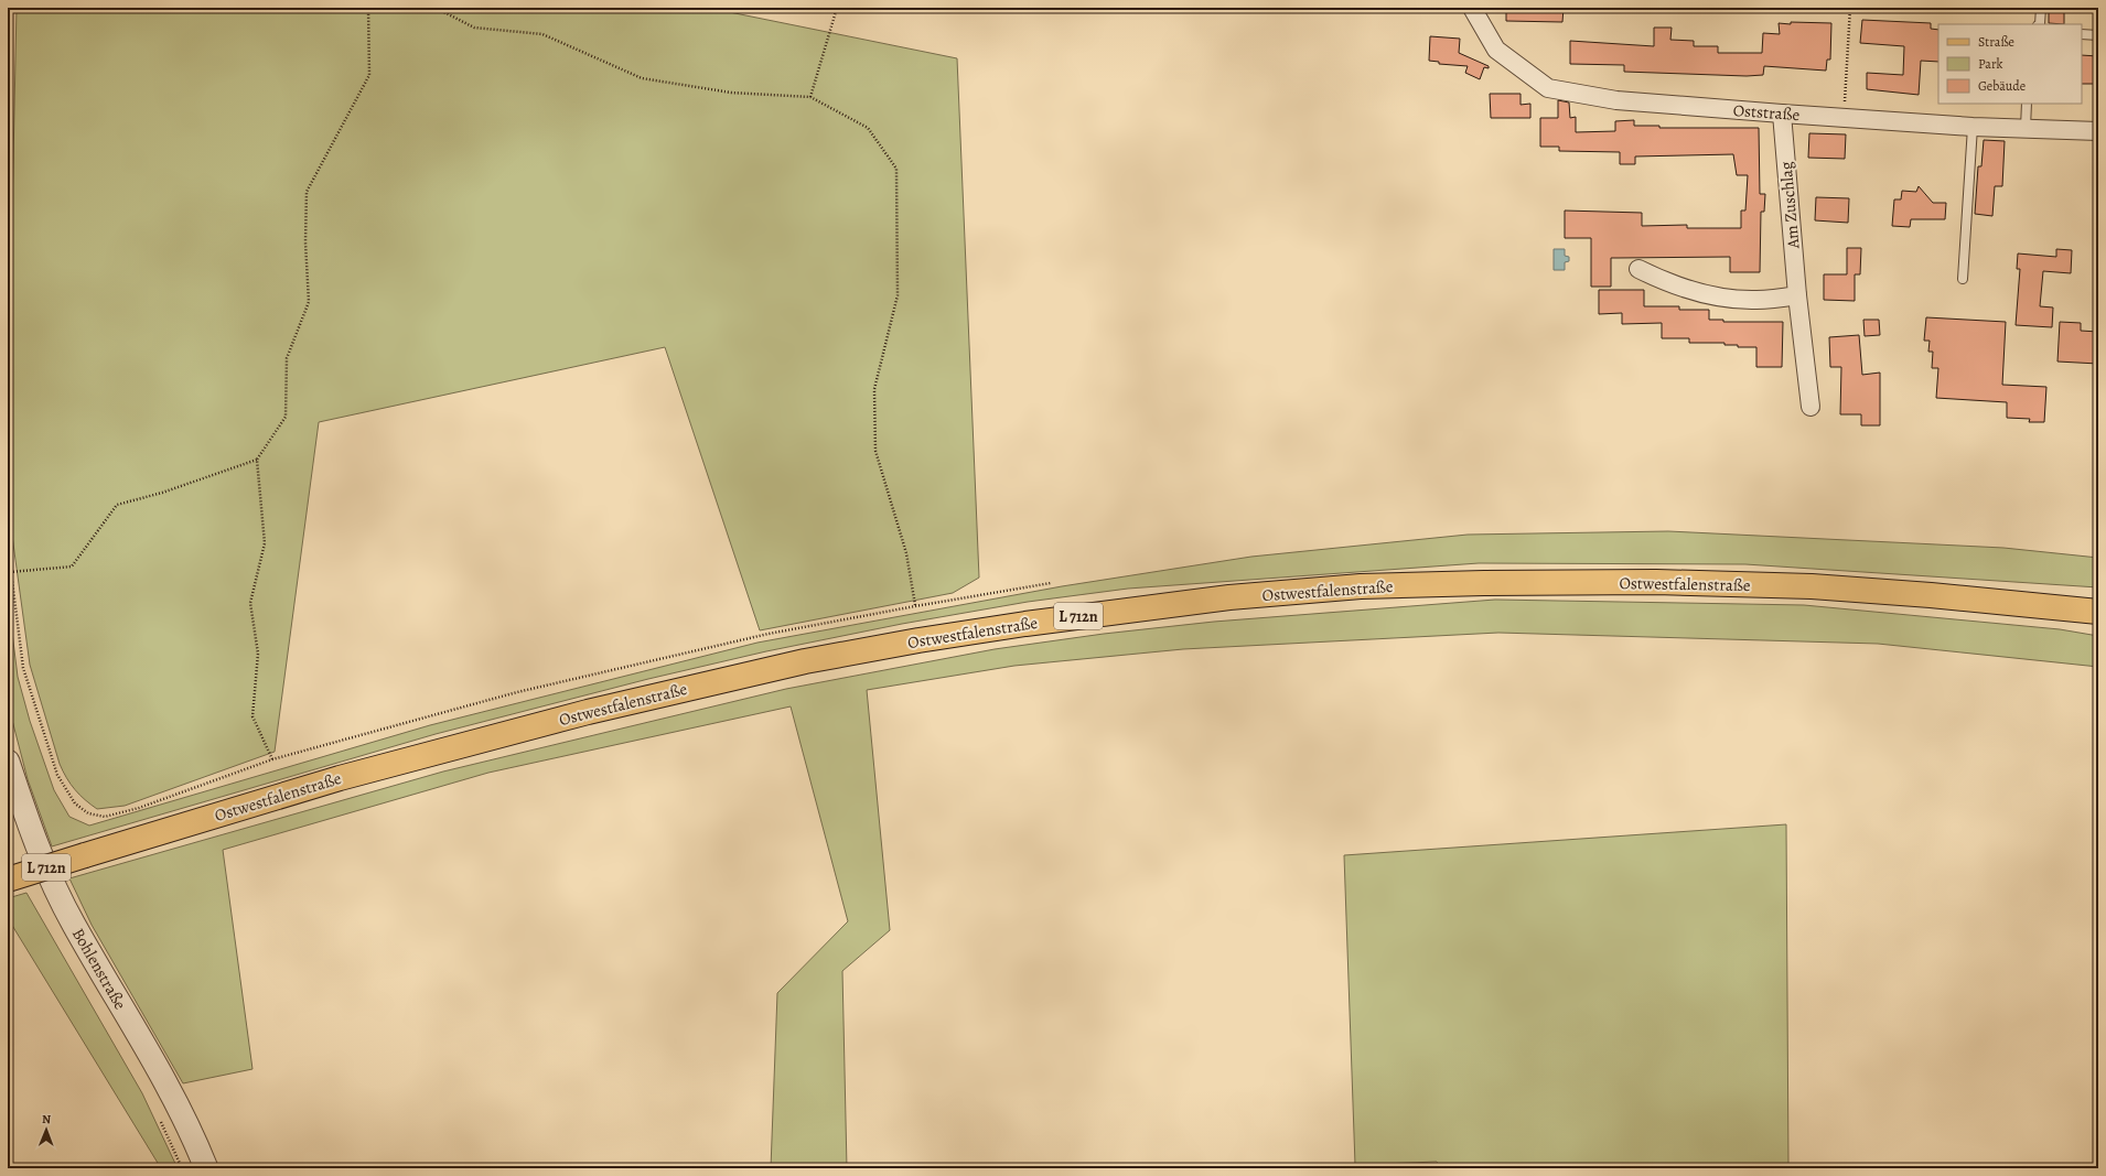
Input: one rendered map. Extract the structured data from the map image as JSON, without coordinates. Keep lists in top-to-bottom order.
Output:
{
  "streets": {
    "main road": ["Ostwestfalenstraße", "L 712n"],
    "street": ["Oststraße", "Am Zuschlag", "Bohlenstraße"]
  },
  "crossings": [
    ["Oststraße", "Am Zuschlag"]
  ],
  "legend": ["Straße", "Park", "Gebäude"],
  "north": "top"
}
